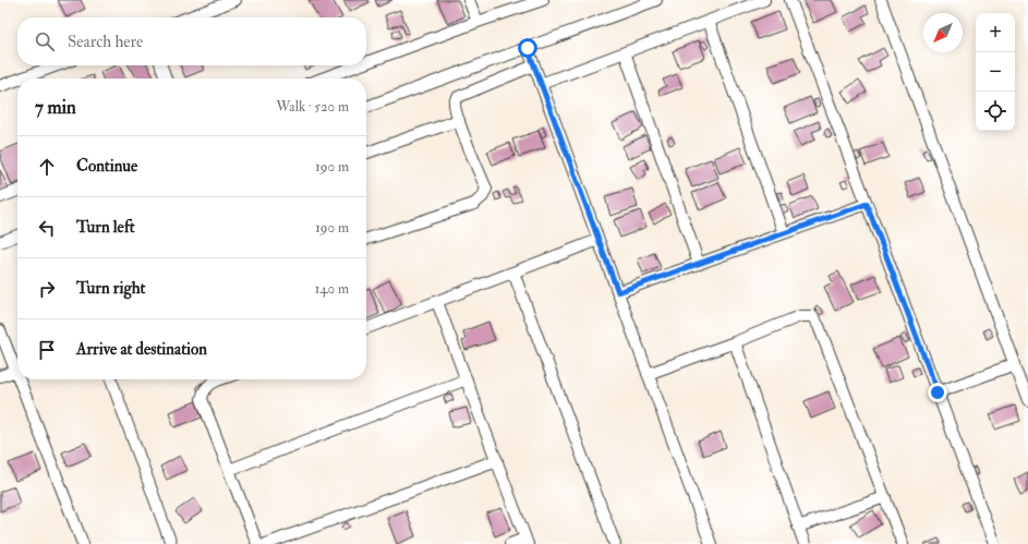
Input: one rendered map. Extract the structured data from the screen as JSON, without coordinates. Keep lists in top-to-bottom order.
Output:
{
  "north": "bottom left",
  "page": {
    "map_buttons": ["+", "−"],
    "search": "Search here",
    "heading": ["7 min", "Walk · 520 m"],
    "list": [
      ["Continue", "190 m"],
      ["Turn left", "190 m"],
      ["Turn right", "140 m"],
      "Arrive at destination"
    ]
  }
}
